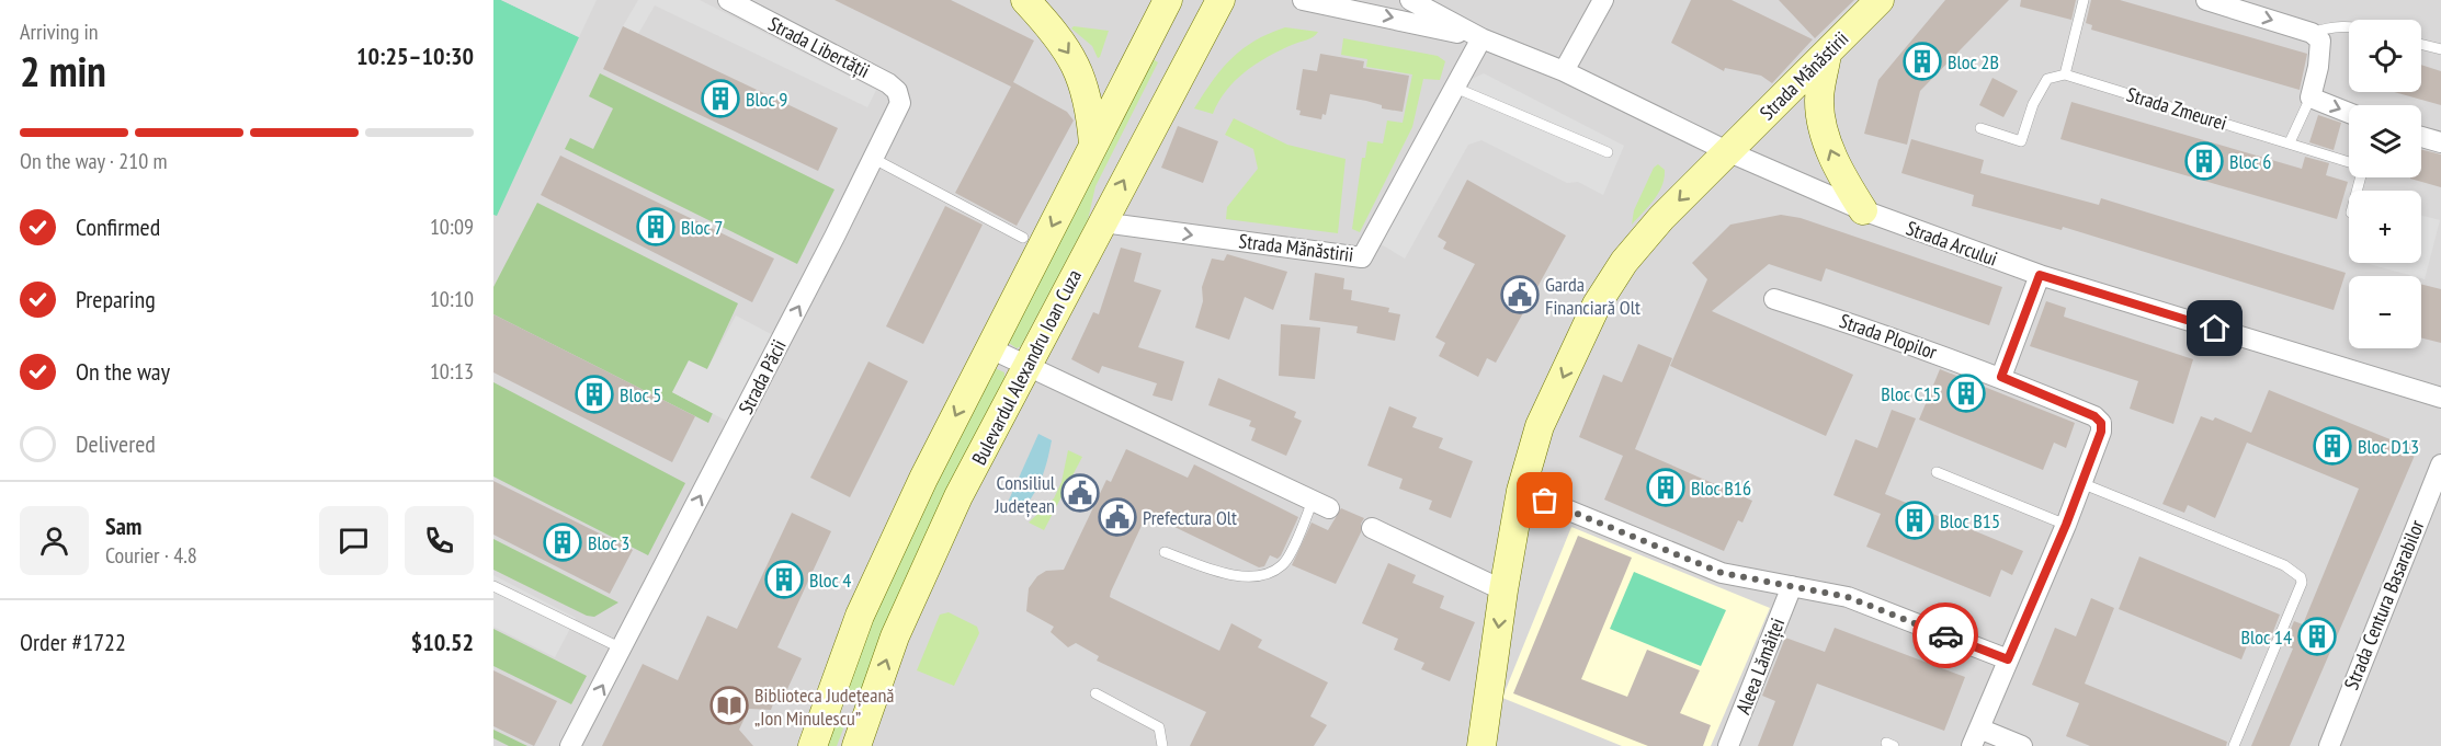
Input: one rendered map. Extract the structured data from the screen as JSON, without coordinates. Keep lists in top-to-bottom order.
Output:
{
  "streets": {
    "main road": ["Strada Mănăstirii", "Bulevardul Alexandru Ioan Cuza"],
    "street": [
      "Strada Libertății",
      "Strada Arcului",
      "Strada Plopilor",
      "Strada Păcii",
      "Strada Centura Basarabilor",
      "Aleea Lămâiței"
    ],
    "lane": ["Strada Zmeurei"]
  },
  "crossings": [
    ["Strada Libertății", "Strada Păcii"],
    ["Strada Mănăstirii", "Strada Arcului"],
    ["Strada Mănăstirii", "Bulevardul Alexandru Ioan Cuza"]
  ],
  "one_way": ["Strada Păcii"],
  "places": {
    "building": [
      "Bloc 2B",
      "Bloc 9",
      "Bloc 6",
      "Bloc 7",
      "Bloc C15",
      "Bloc 5",
      "Bloc D13",
      "Bloc B16",
      "Bloc B15",
      "Bloc 3",
      "Bloc 4",
      "Bloc 14"
    ],
    "public building": ["Garda Financiară Olt", "Consiliul Județean", "Prefectura Olt"],
    "library": ["Biblioteca Județeană „Ion Minulescu”"]
  },
  "page": {
    "heading": ["2 min", "Arriving in", "10:25–10:30"],
    "panel": [
      "Sam",
      "Courier · 4.8",
      "Order #1722",
      "$10.52"
    ],
    "map_buttons": ["+", "−"],
    "bar": "On the way · 210 m",
    "list": [
      ["Confirmed", "10:09"],
      ["Preparing", "10:10"],
      ["On the way", "10:13"],
      "Delivered"
    ]
  }
}
